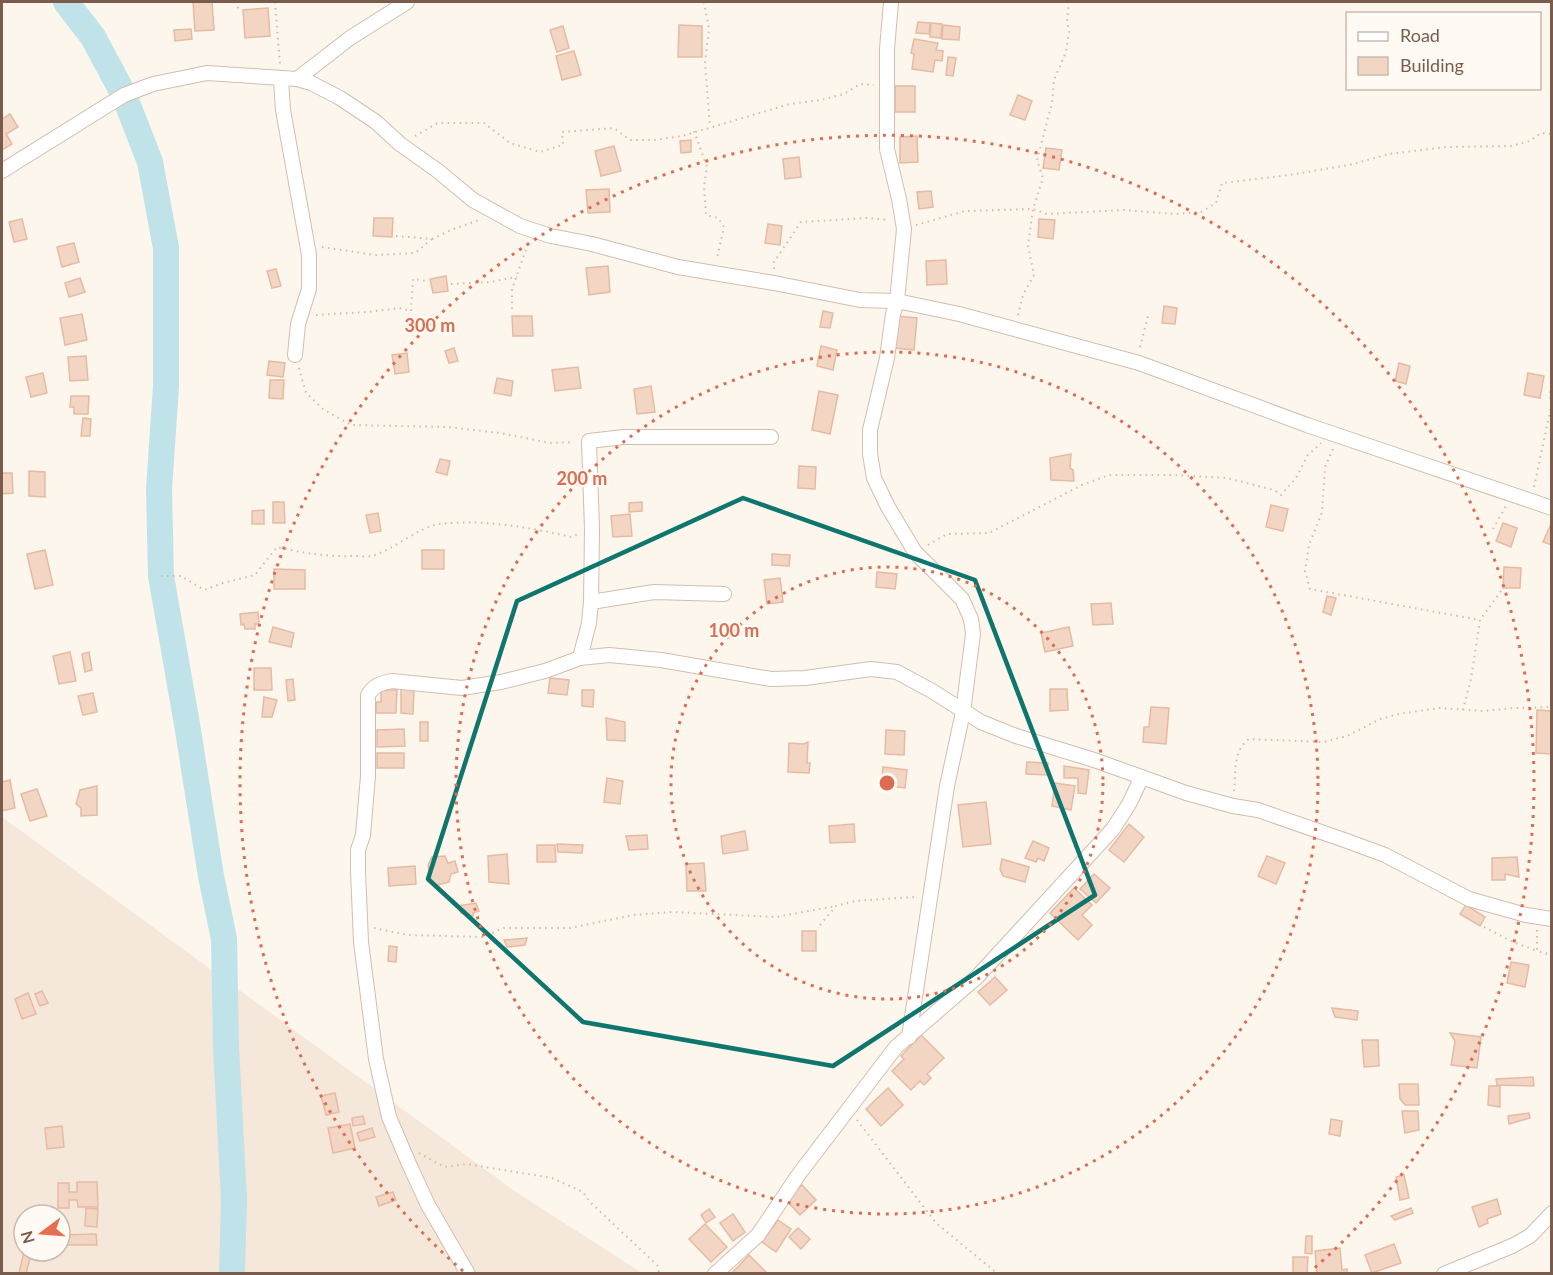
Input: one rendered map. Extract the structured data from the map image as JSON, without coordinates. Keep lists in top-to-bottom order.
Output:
{
  "legend": ["Road", "Building"],
  "north": "left",
  "rings": ["300 m", "200 m", "100 m"]
}
